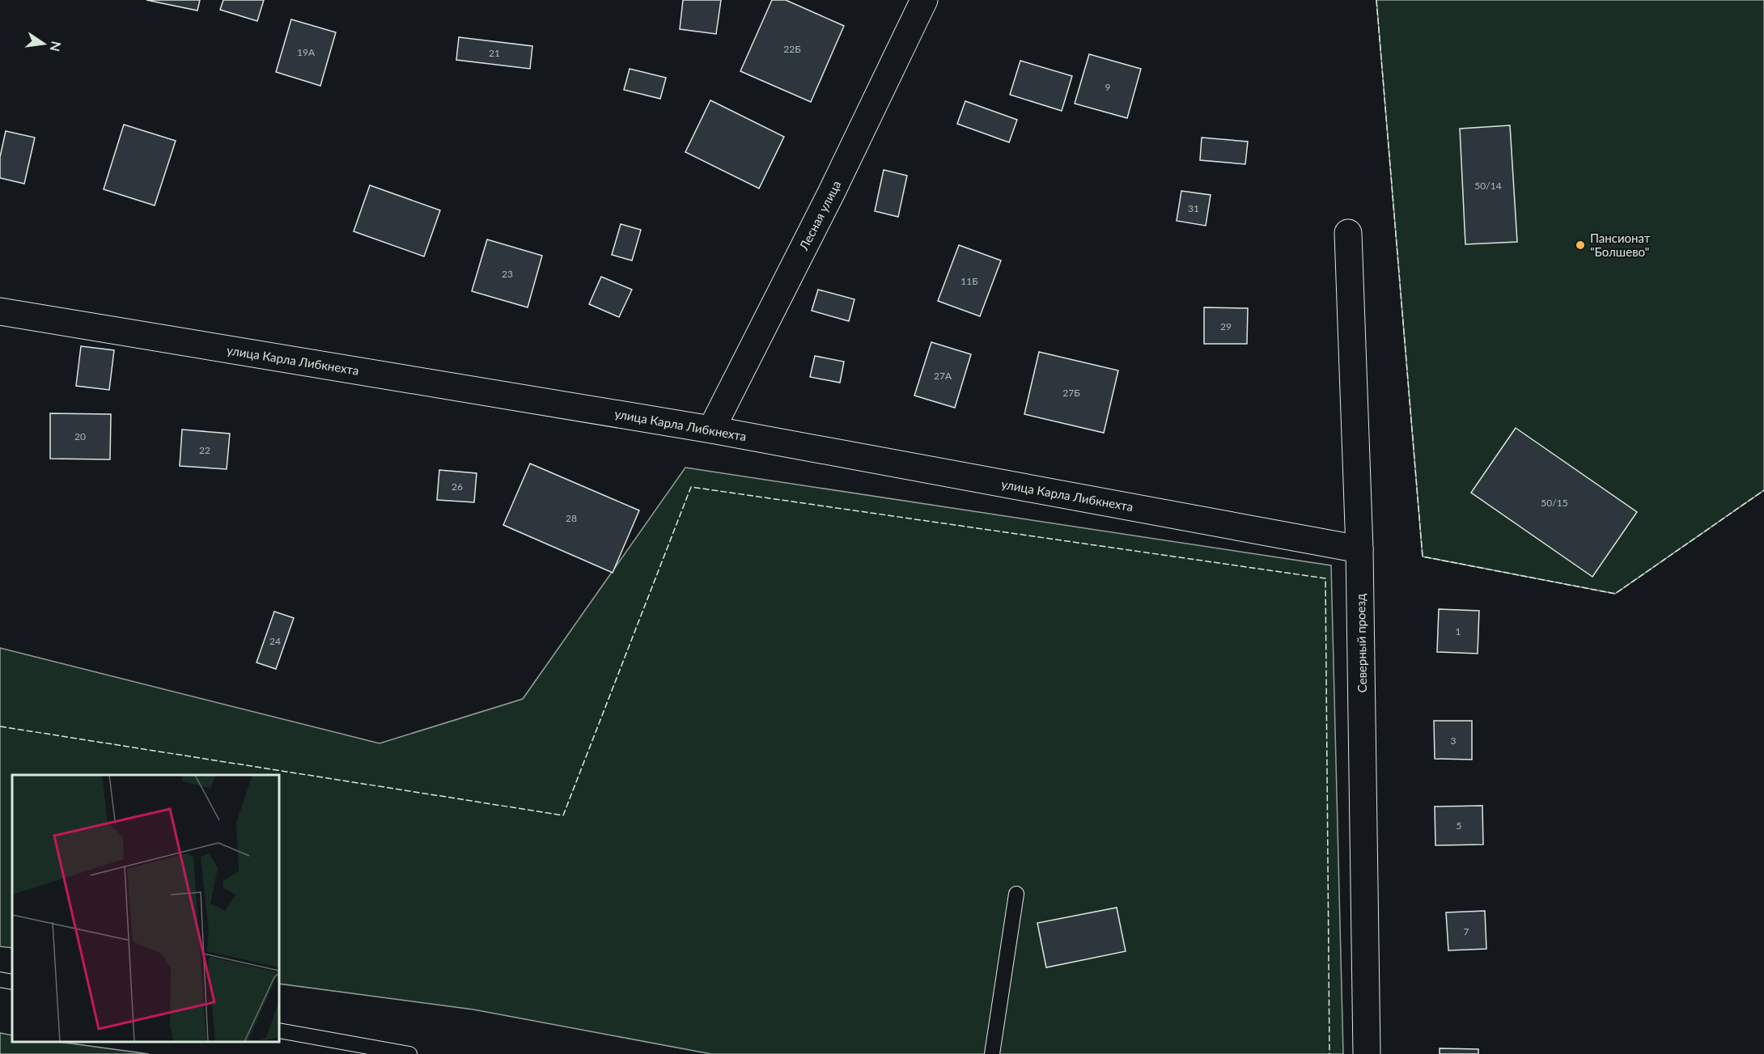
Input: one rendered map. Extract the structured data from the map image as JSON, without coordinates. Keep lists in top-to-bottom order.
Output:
{
  "streets": {
    "street": ["Лесная улица", "улица Карла Либкнехта", "Северный проезд"]
  },
  "crossings": [
    ["Лесная улица", "улица Карла Либкнехта"],
    ["улица Карла Либкнехта", "Северный проезд"]
  ],
  "places": ["Пансионат \"Болшево\""],
  "house_numbers": [
    "22Б",
    "19А",
    "21",
    "9",
    "50/14",
    "31",
    "23",
    "11Б",
    "29",
    "27А",
    "27Б",
    "20",
    "22",
    "26",
    "50/15",
    "28",
    "1",
    "24",
    "3",
    "5",
    "7"
  ],
  "north": "right"
}
